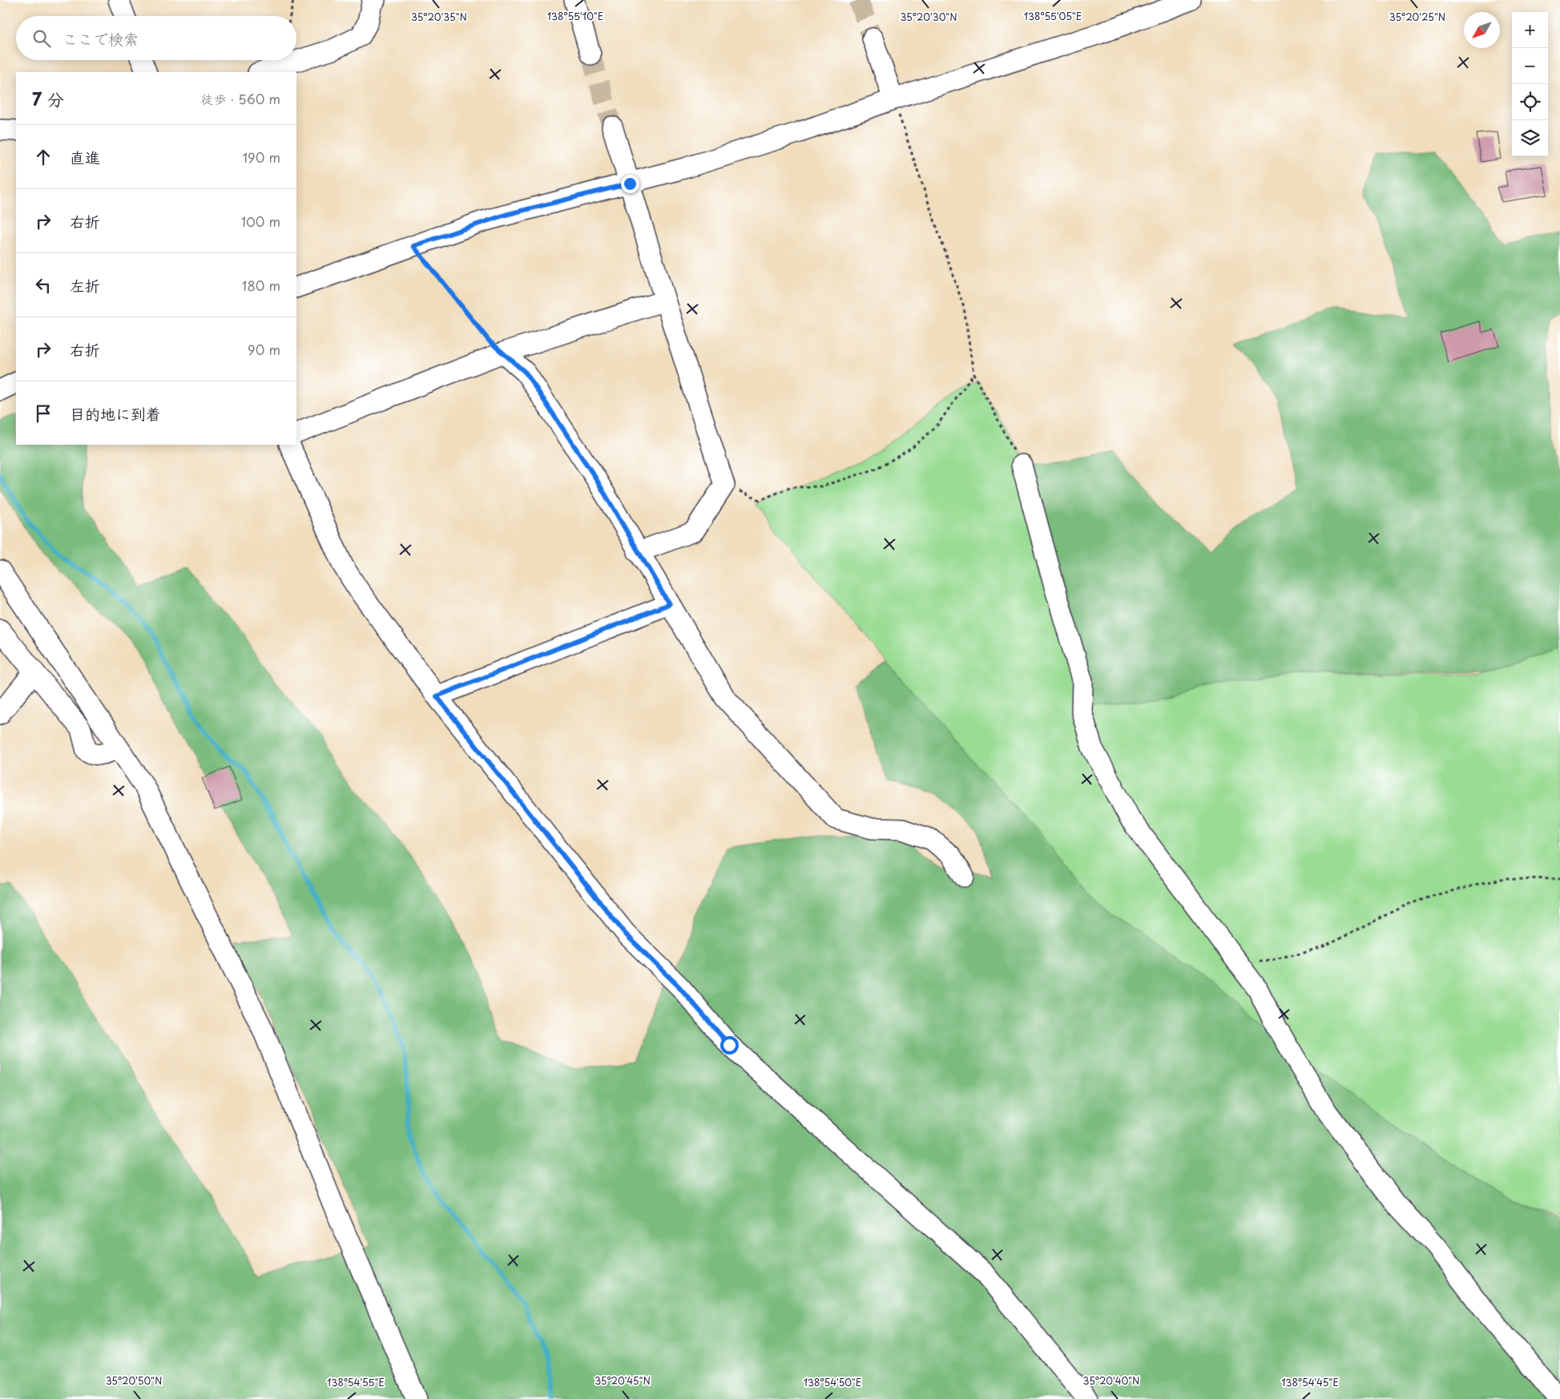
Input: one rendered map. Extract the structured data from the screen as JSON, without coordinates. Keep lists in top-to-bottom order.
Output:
{
  "north": "bottom left",
  "page": {
    "map_buttons": ["+", "−"],
    "search": "ここで検索",
    "heading": ["7 分", "徒歩 · 560 m"],
    "list": [
      ["直進", "190 m"],
      ["右折", "100 m"],
      ["左折", "180 m"],
      ["右折", "90 m"],
      "目的地に到着"
    ]
  },
  "coordinates": [
    "138°55'10\"E",
    "138°55'05\"E",
    "35°20'35\"N",
    "35°20'30\"N",
    "35°20'25\"N",
    "35°20'50\"N",
    "35°20'45\"N",
    "35°20'40\"N",
    "138°54'55\"E",
    "138°54'50\"E",
    "138°54'45\"E"
  ]
}
